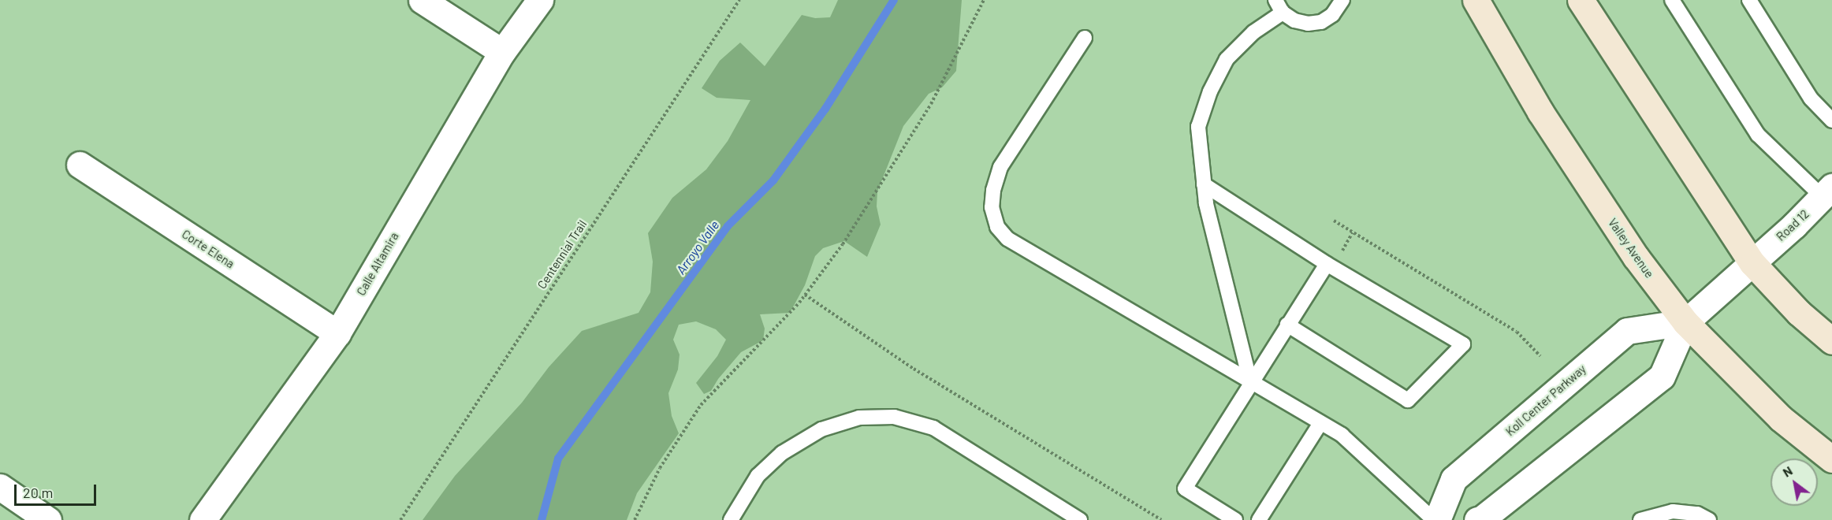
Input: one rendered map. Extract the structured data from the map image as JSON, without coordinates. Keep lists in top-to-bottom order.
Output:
{
  "streets": {
    "main road": ["Valley Avenue"],
    "street": [
      "Road 12",
      "Corte Elena",
      "Calle Altamira",
      "Koll Center Parkway"
    ],
    "path": ["Centennial Trail"]
  },
  "crossings": [
    ["Valley Avenue", "Koll Center Parkway"],
    ["Corte Elena", "Calle Altamira"]
  ],
  "water": ["Arroyo Valle"],
  "scale_bar": "20 m",
  "north": "top left"
}
